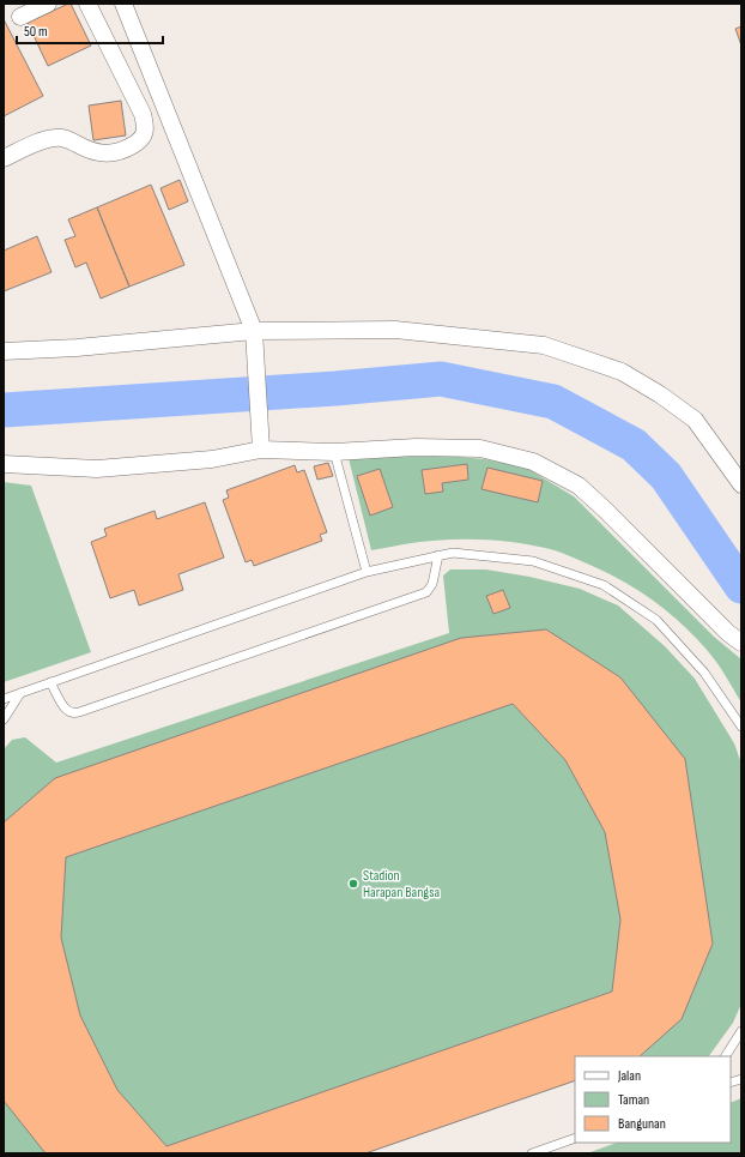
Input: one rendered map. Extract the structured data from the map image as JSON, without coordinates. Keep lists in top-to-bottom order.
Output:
{
  "places": ["Stadion Harapan Bangsa"],
  "legend": ["Jalan", "Taman", "Bangunan"],
  "scale_bar": "50 m"
}
